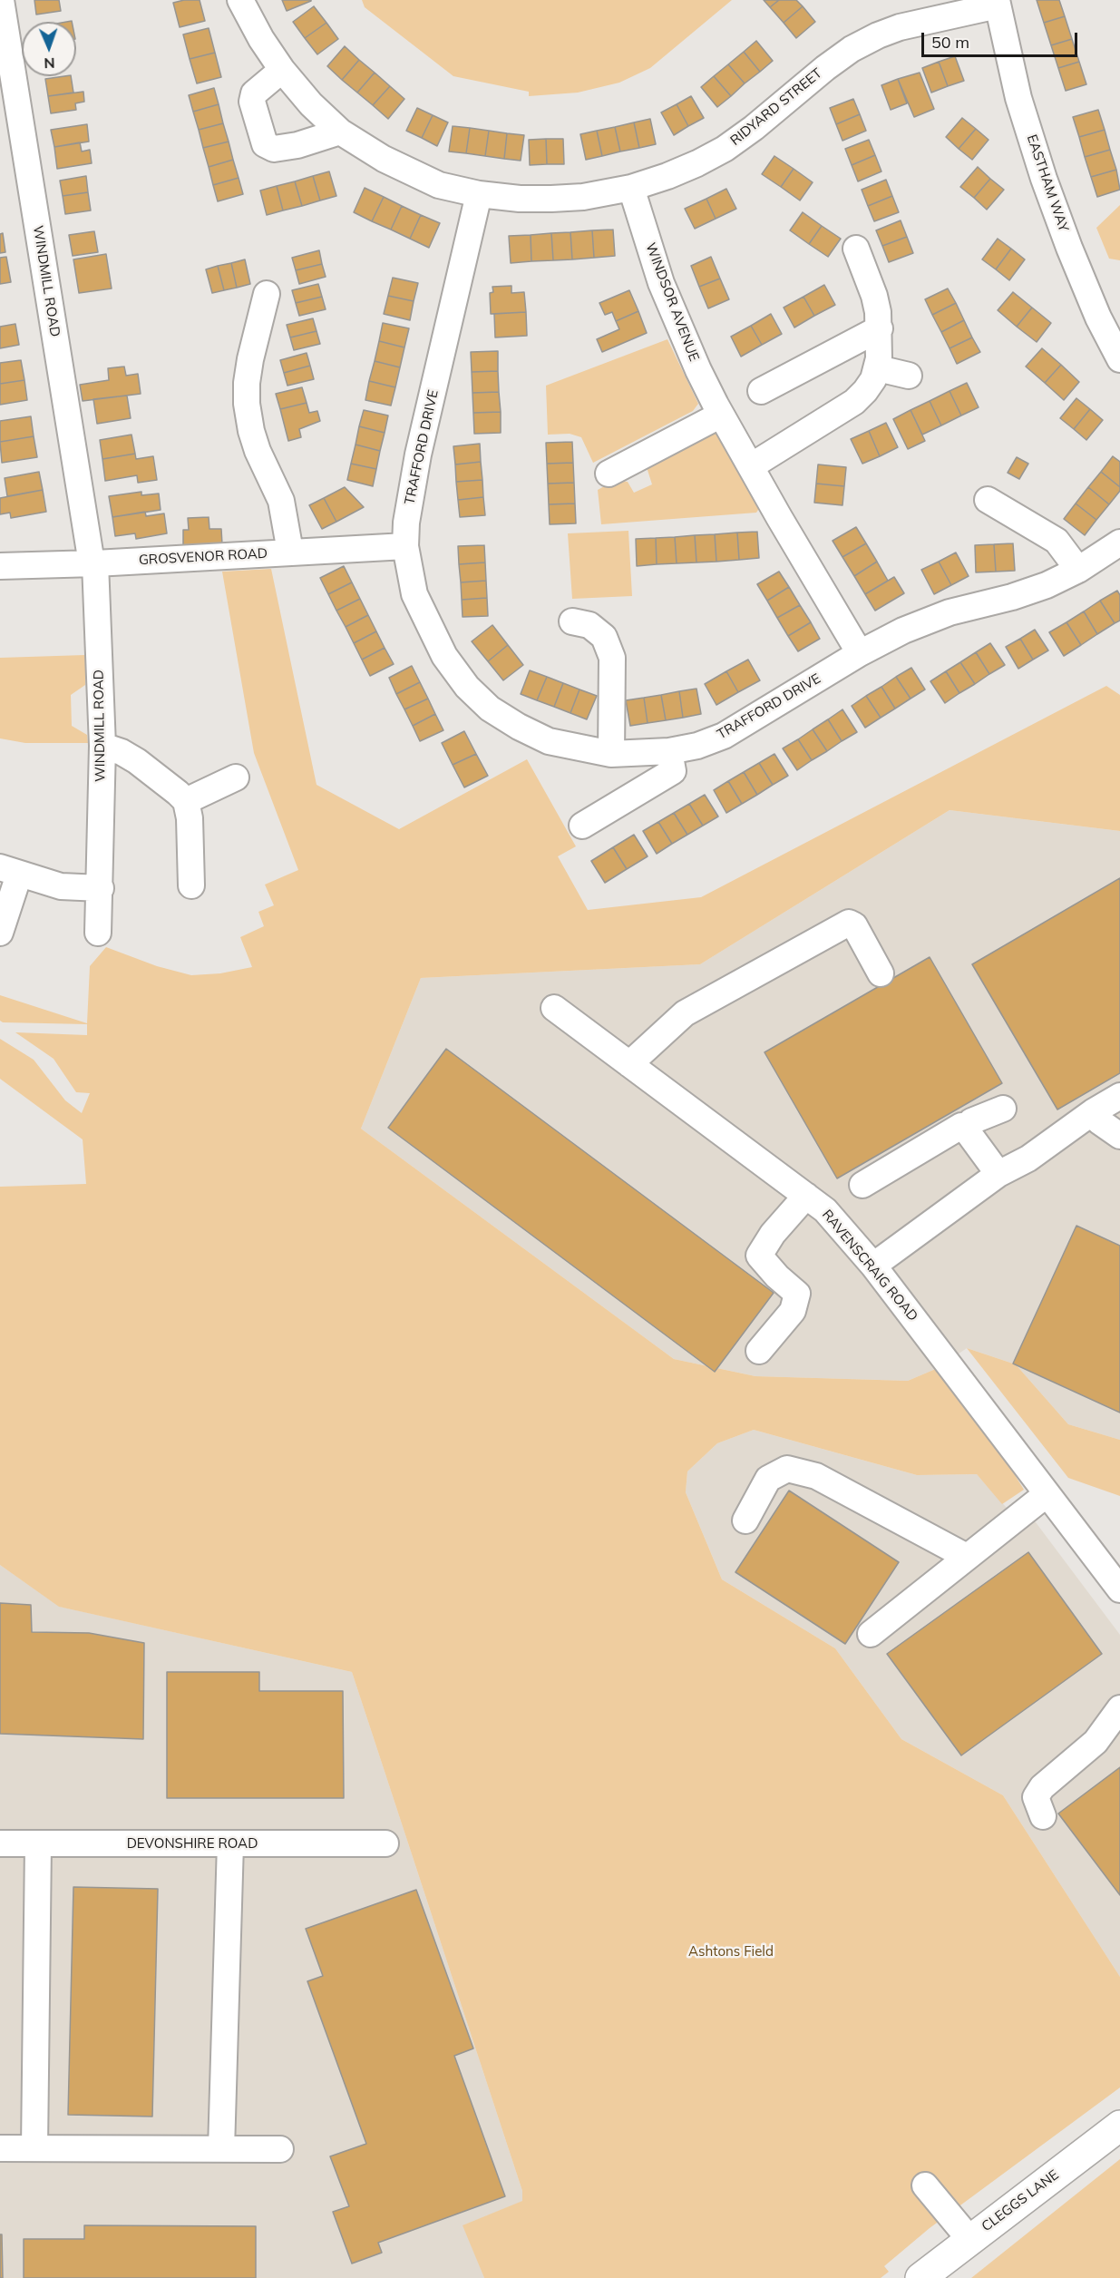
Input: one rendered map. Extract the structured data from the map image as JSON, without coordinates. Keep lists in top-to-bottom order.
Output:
{
  "streets": {
    "main road": ["CLEGGS LANE"],
    "street": [
      "RIDYARD STREET",
      "EASTHAM WAY",
      "WINDMILL ROAD",
      "WINDSOR AVENUE",
      "TRAFFORD DRIVE",
      "GROSVENOR ROAD",
      "RAVENSCRAIG ROAD",
      "DEVONSHIRE ROAD"
    ]
  },
  "crossings": [
    ["RIDYARD STREET", "EASTHAM WAY"],
    ["RIDYARD STREET", "WINDSOR AVENUE"],
    ["RIDYARD STREET", "TRAFFORD DRIVE"],
    ["WINDMILL ROAD", "GROSVENOR ROAD"],
    ["WINDSOR AVENUE", "TRAFFORD DRIVE"],
    ["TRAFFORD DRIVE", "GROSVENOR ROAD"]
  ],
  "parks": ["Ashtons Field"],
  "scale_bar": "50 m",
  "north": "bottom"
}
